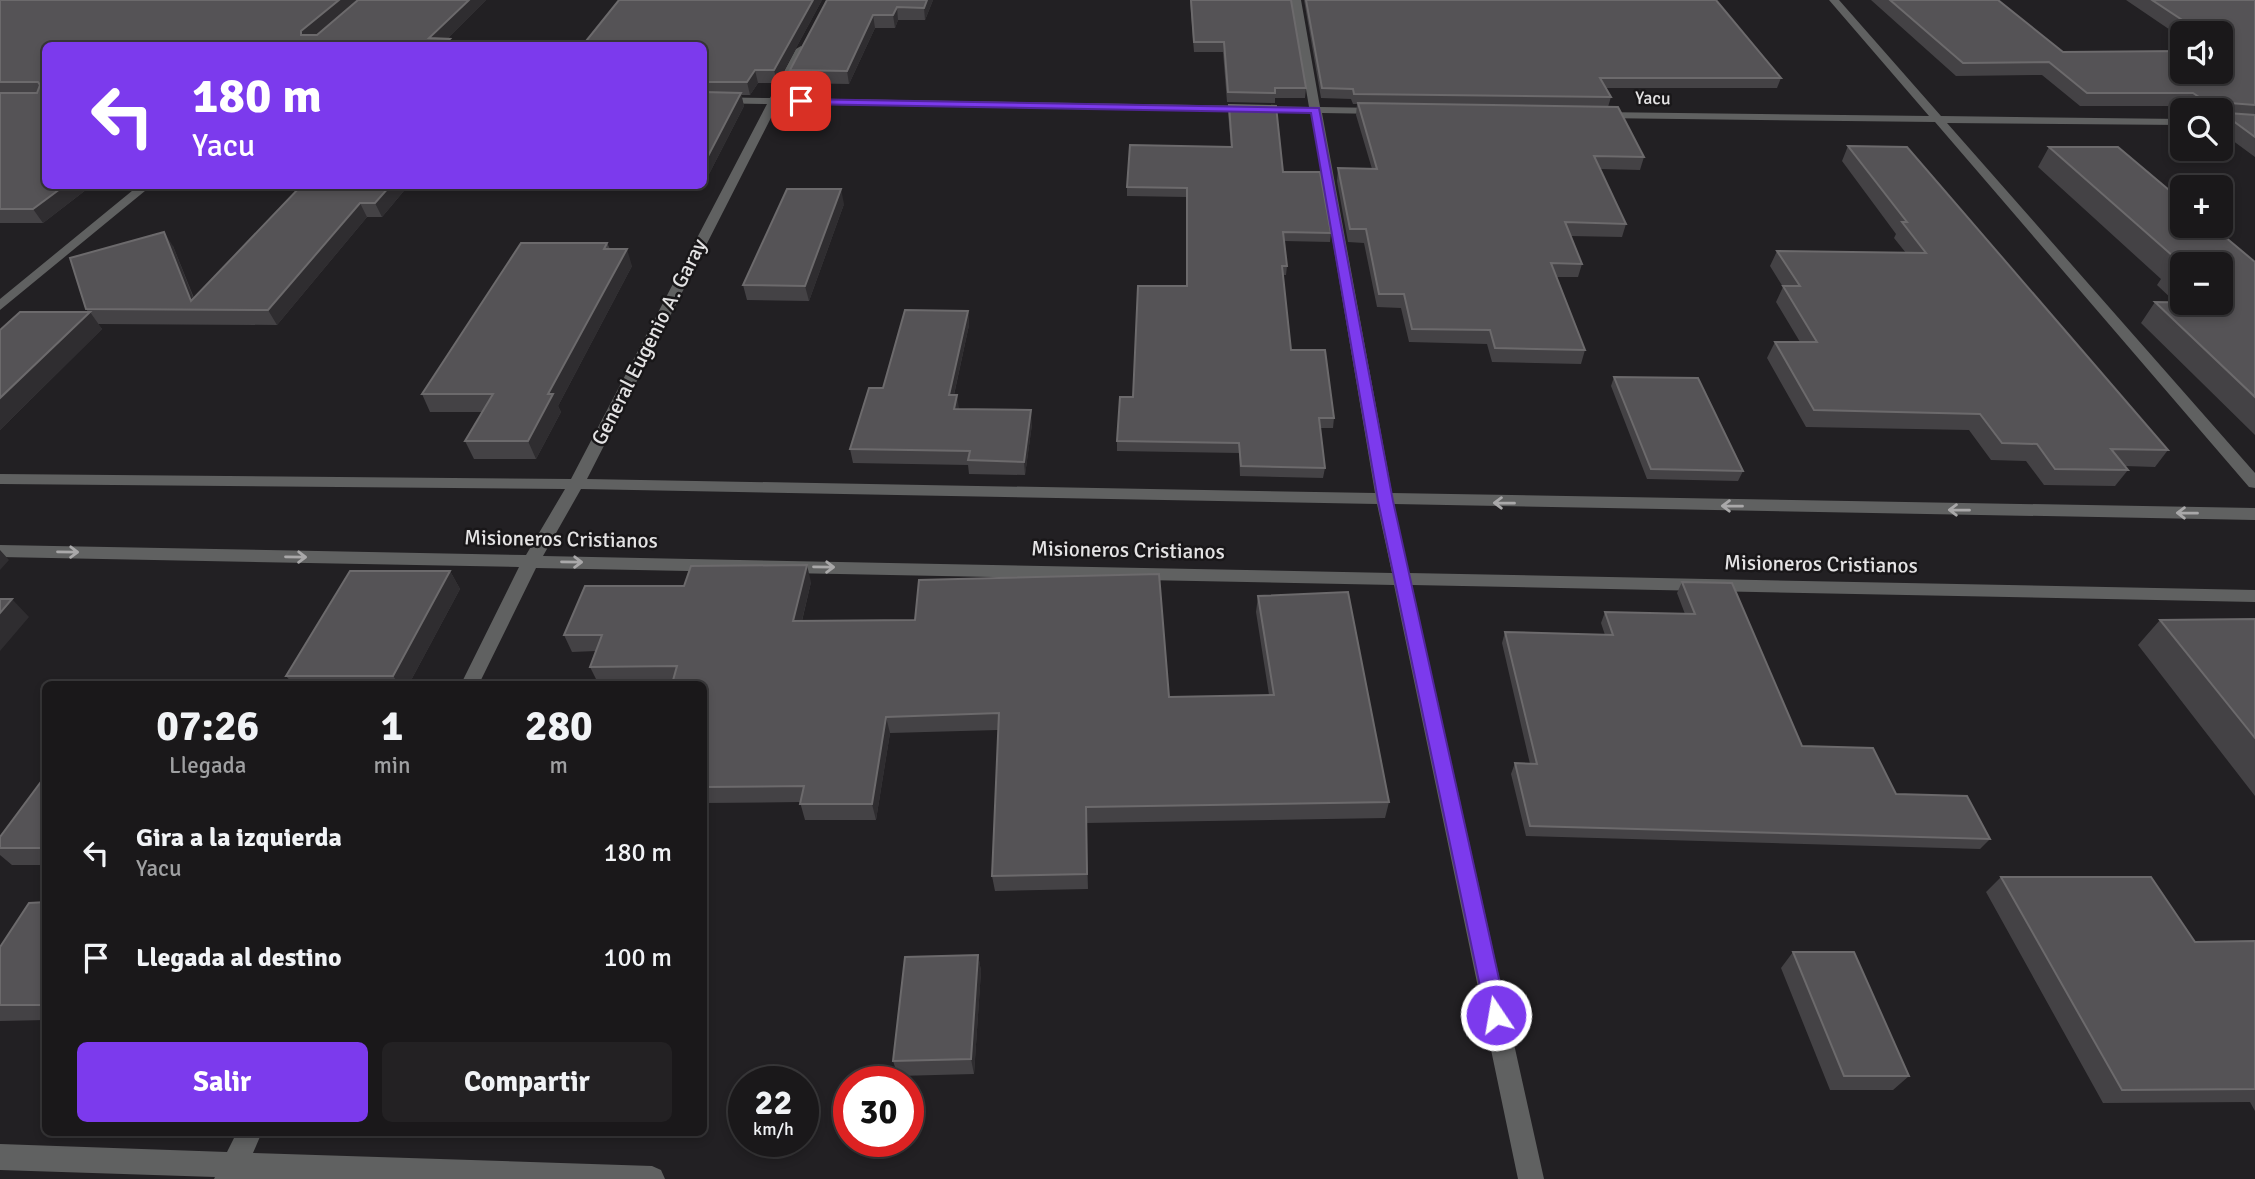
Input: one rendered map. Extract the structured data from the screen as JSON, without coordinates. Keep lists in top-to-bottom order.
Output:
{
  "streets": {
    "street": ["Yacu", "General Eugenio A. Garay", "Misioneros Cristianos"]
  },
  "crossings": [
    ["General Eugenio A. Garay", "Misioneros Cristianos"]
  ],
  "page": {
    "map_buttons": ["+", "−"],
    "turn": ["180 m", "Yacu"],
    "eta": [
      "07:26",
      "Llegada",
      "1",
      "min",
      "280",
      "m"
    ],
    "list": [
      {
        "name": "Gira a la izquierda",
        "note": "Yacu",
        "value": "180 m"
      },
      {
        "name": "Llegada al destino",
        "value": "100 m"
      }
    ],
    "buttons": ["Salir", "Compartir"],
    "speed": "22 km/h",
    "limit": "30"
  }
}
